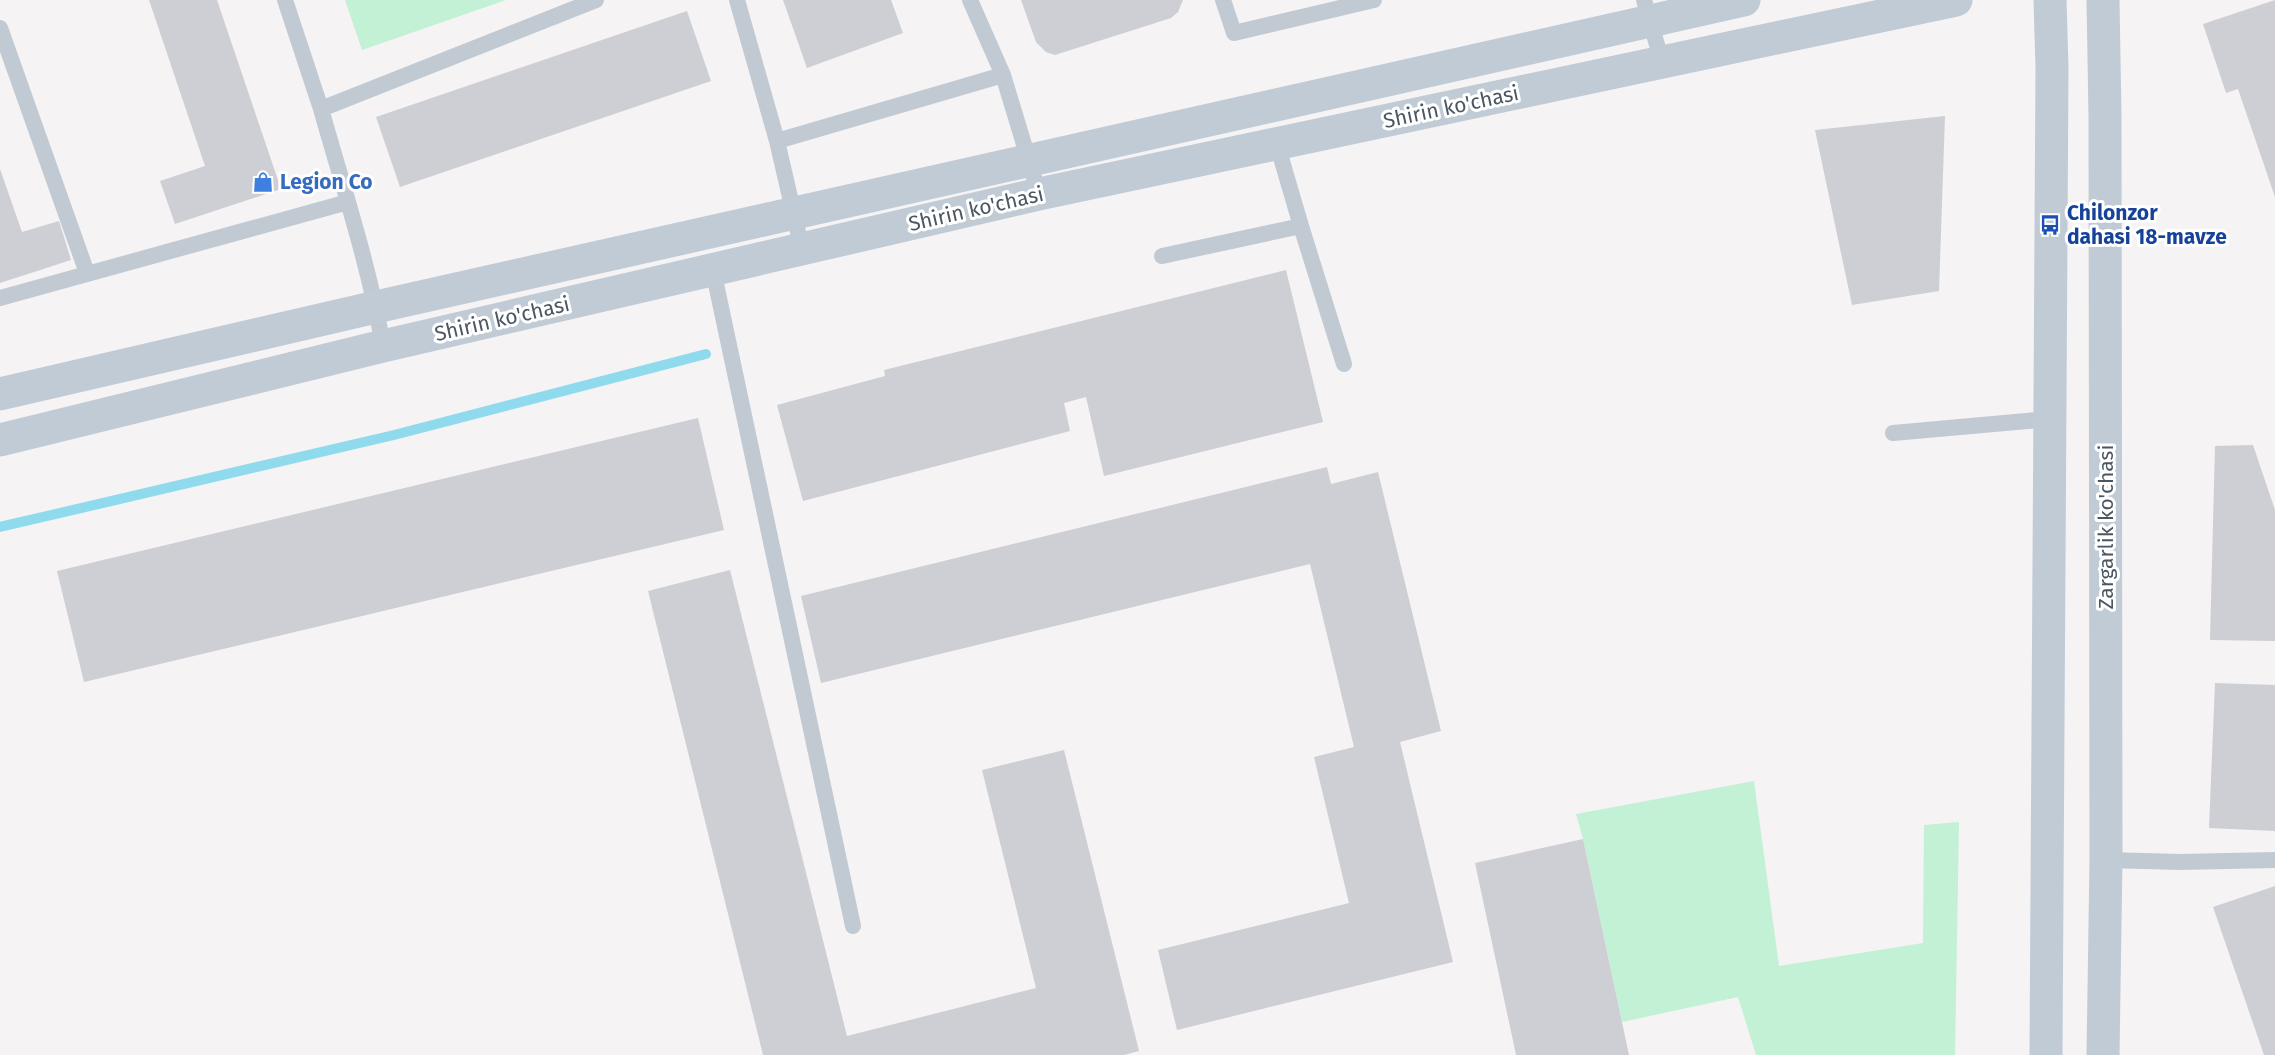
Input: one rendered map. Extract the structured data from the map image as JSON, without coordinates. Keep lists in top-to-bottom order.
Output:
{
  "streets": {
    "main road": ["Shirin ko'chasi", "Zargarlik ko'chasi"]
  },
  "places": {
    "shop": ["Legion Co"],
    "bus stop": ["Chilonzor dahasi 18-mavze"]
  }
}
